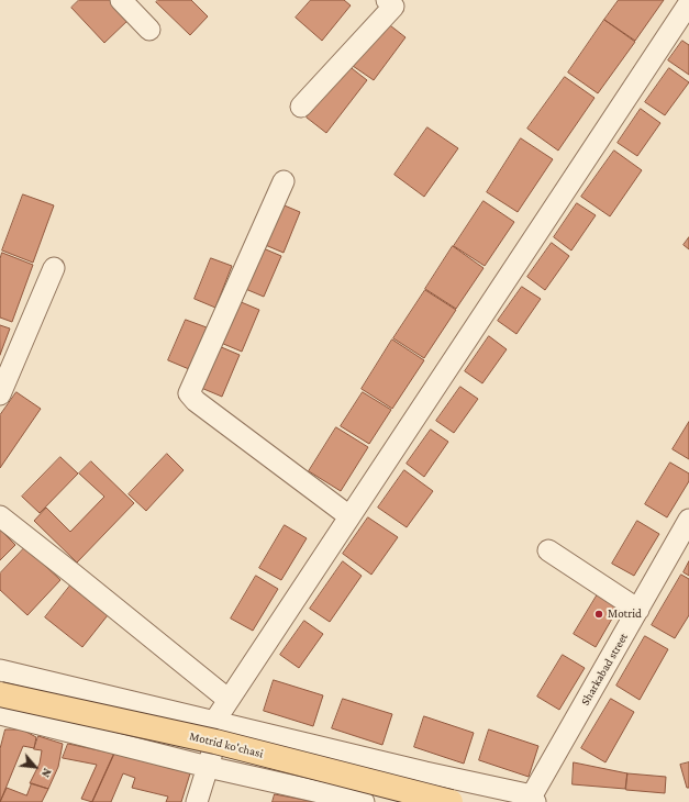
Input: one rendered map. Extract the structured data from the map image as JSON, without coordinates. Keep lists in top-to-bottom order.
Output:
{
  "streets": {
    "main road": ["Motrid ko'chasi"],
    "street": ["Sharkabad street"]
  },
  "places": ["Motrid"],
  "north": "bottom right"
}
